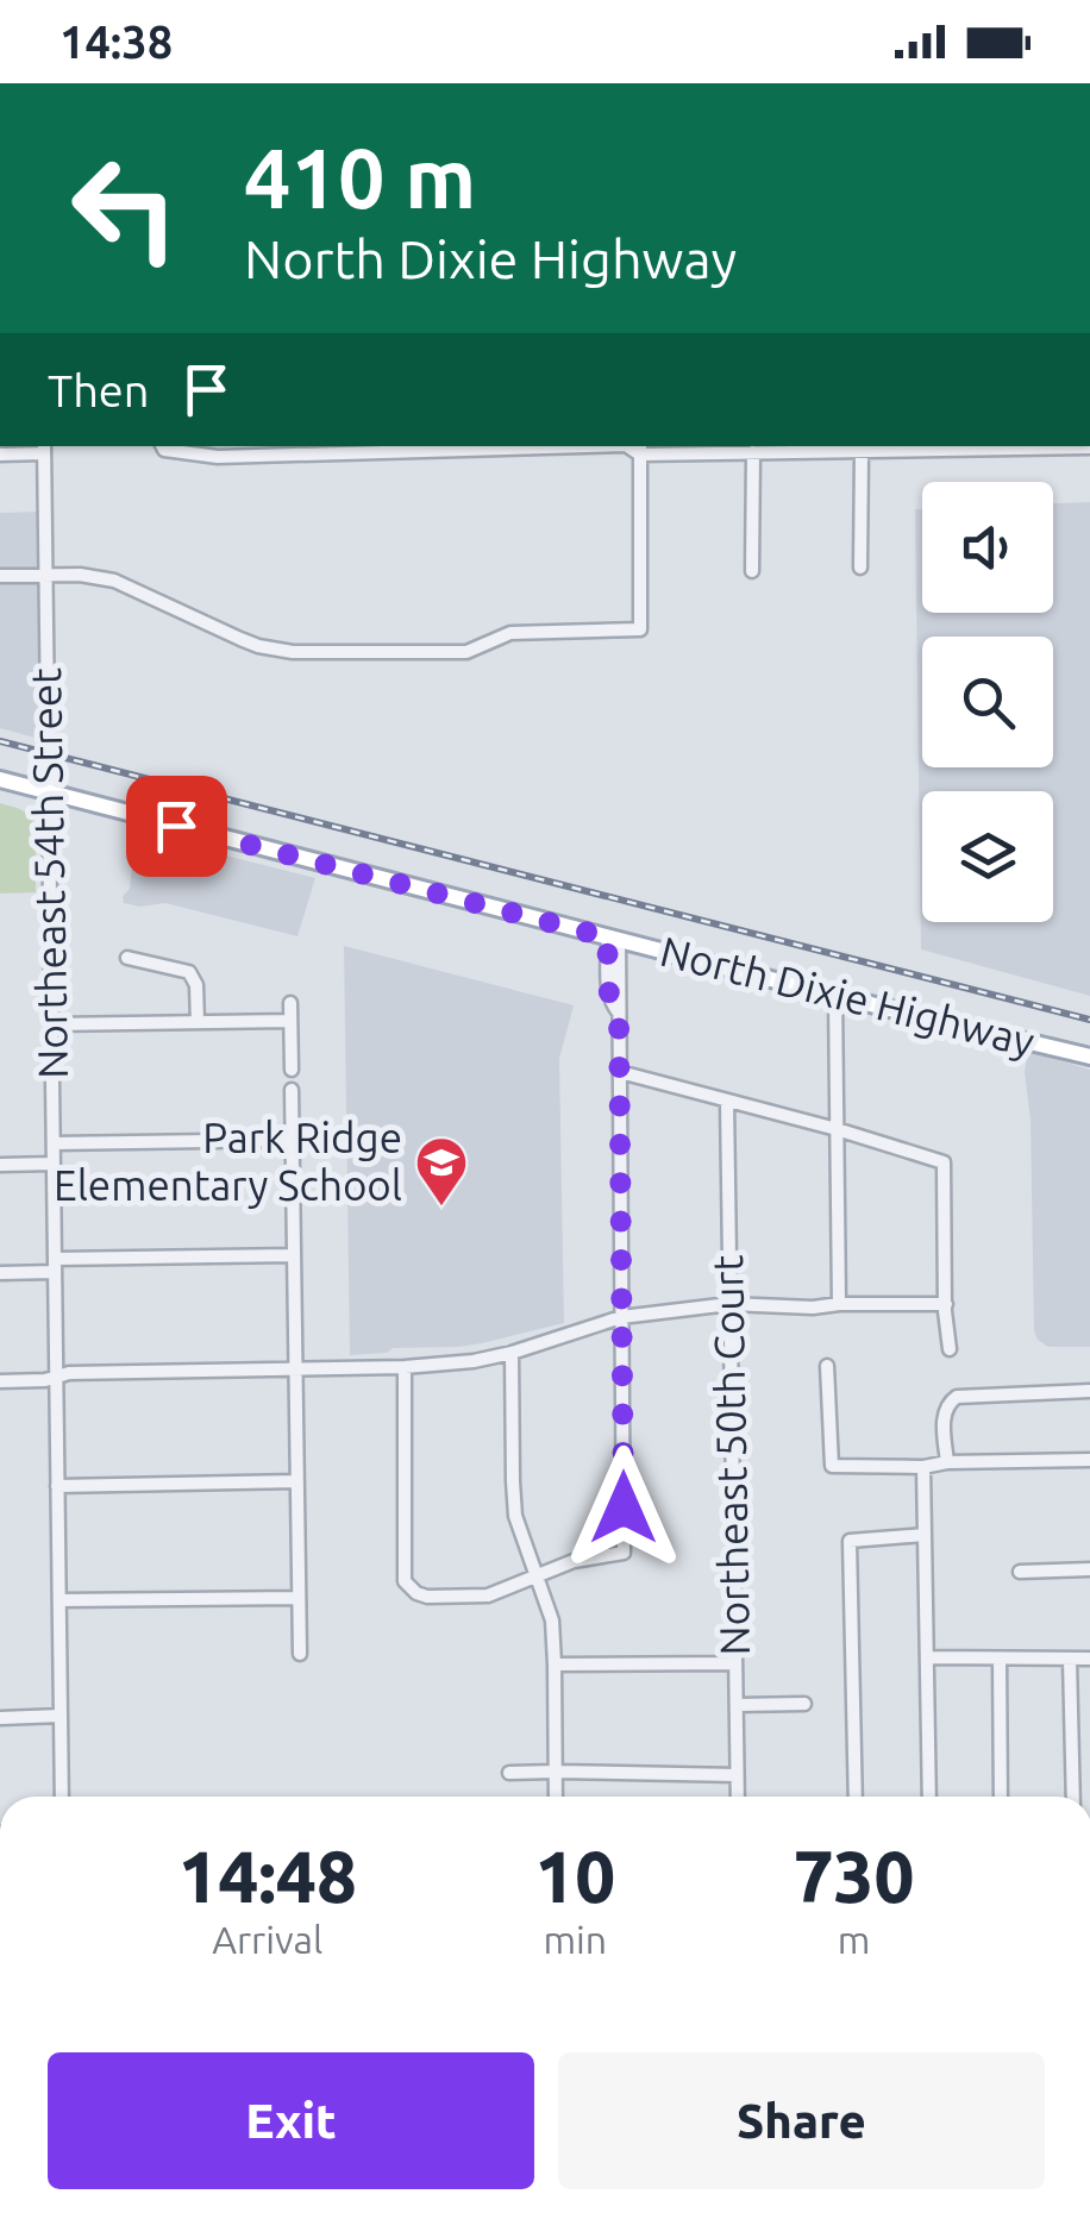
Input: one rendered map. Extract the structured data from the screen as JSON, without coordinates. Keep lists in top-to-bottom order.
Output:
{
  "streets": {
    "main road": ["North Dixie Highway"],
    "street": ["Northeast 54th Street", "Northeast 50th Court"]
  },
  "crossings": [
    ["Northeast 54th Street", "North Dixie Highway"]
  ],
  "places": {
    "school or university": ["Park Ridge Elementary School"]
  },
  "page": {
    "status": "14:38",
    "turn": ["410 m", "North Dixie Highway"],
    "then": "Then",
    "eta": [
      "14:48",
      "Arrival",
      "10",
      "min",
      "730",
      "m"
    ],
    "buttons": ["Exit", "Share"]
  }
}
